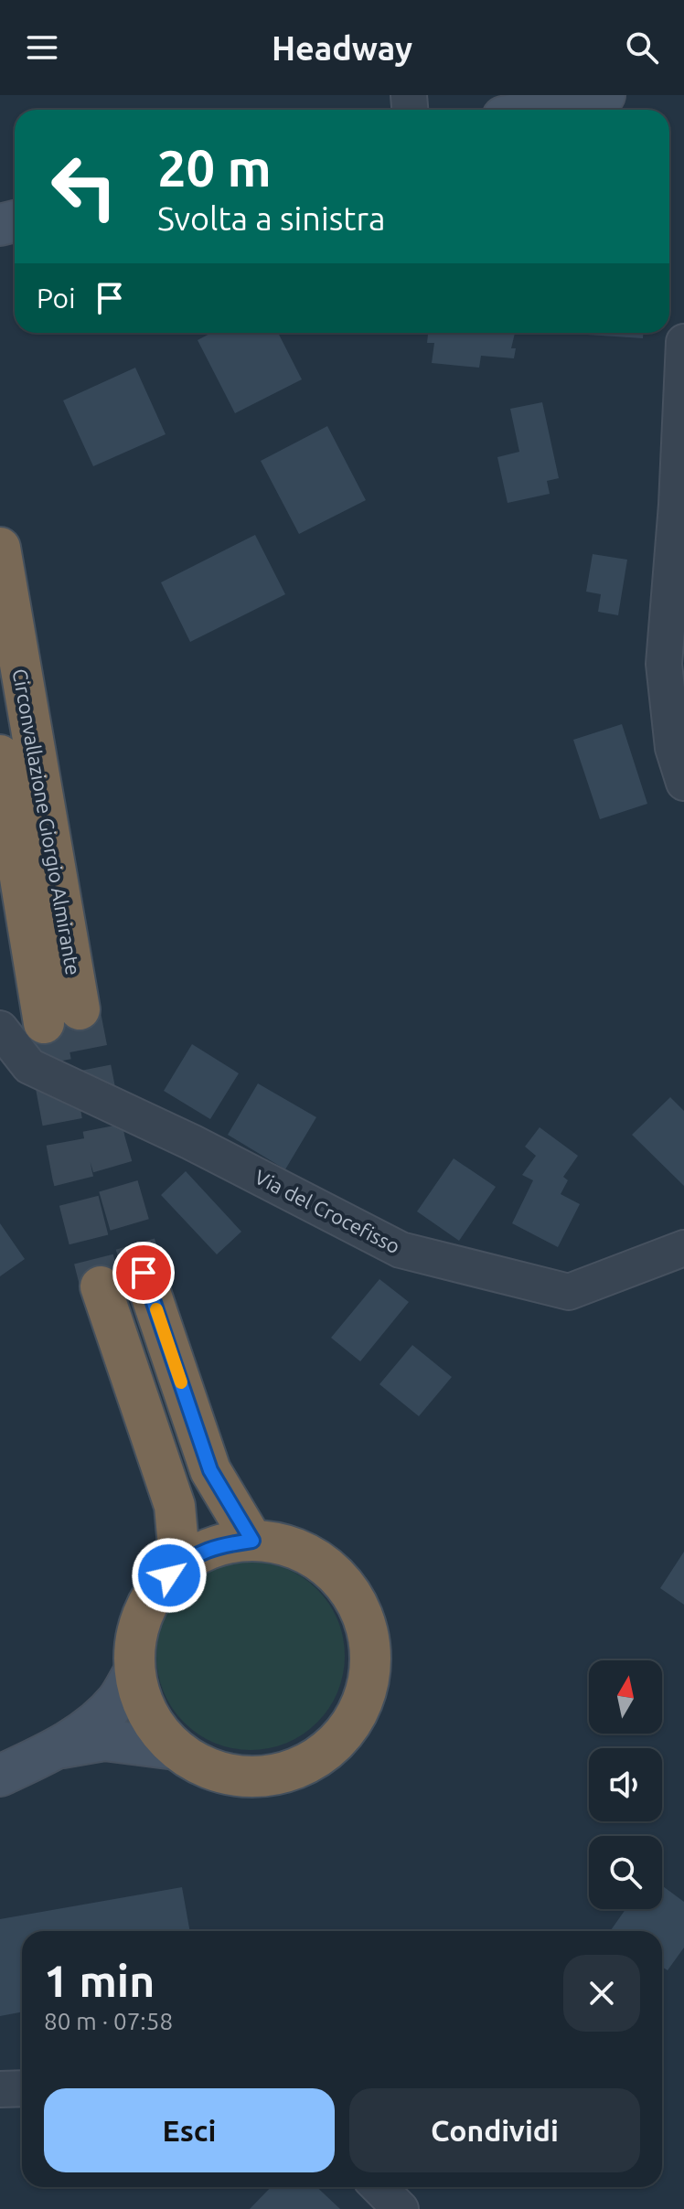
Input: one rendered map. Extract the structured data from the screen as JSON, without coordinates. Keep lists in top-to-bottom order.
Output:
{
  "streets": {
    "highway": ["Circonvallazione Giorgio Almirante"],
    "street": ["Via del Crocefisso"]
  },
  "north": "top",
  "page": {
    "header": "Headway",
    "turn": ["20 m", "Svolta a sinistra"],
    "then": "Poi",
    "heading": ["1 min", "80 m · 07:58"],
    "buttons": ["Esci", "Condividi"]
  }
}
